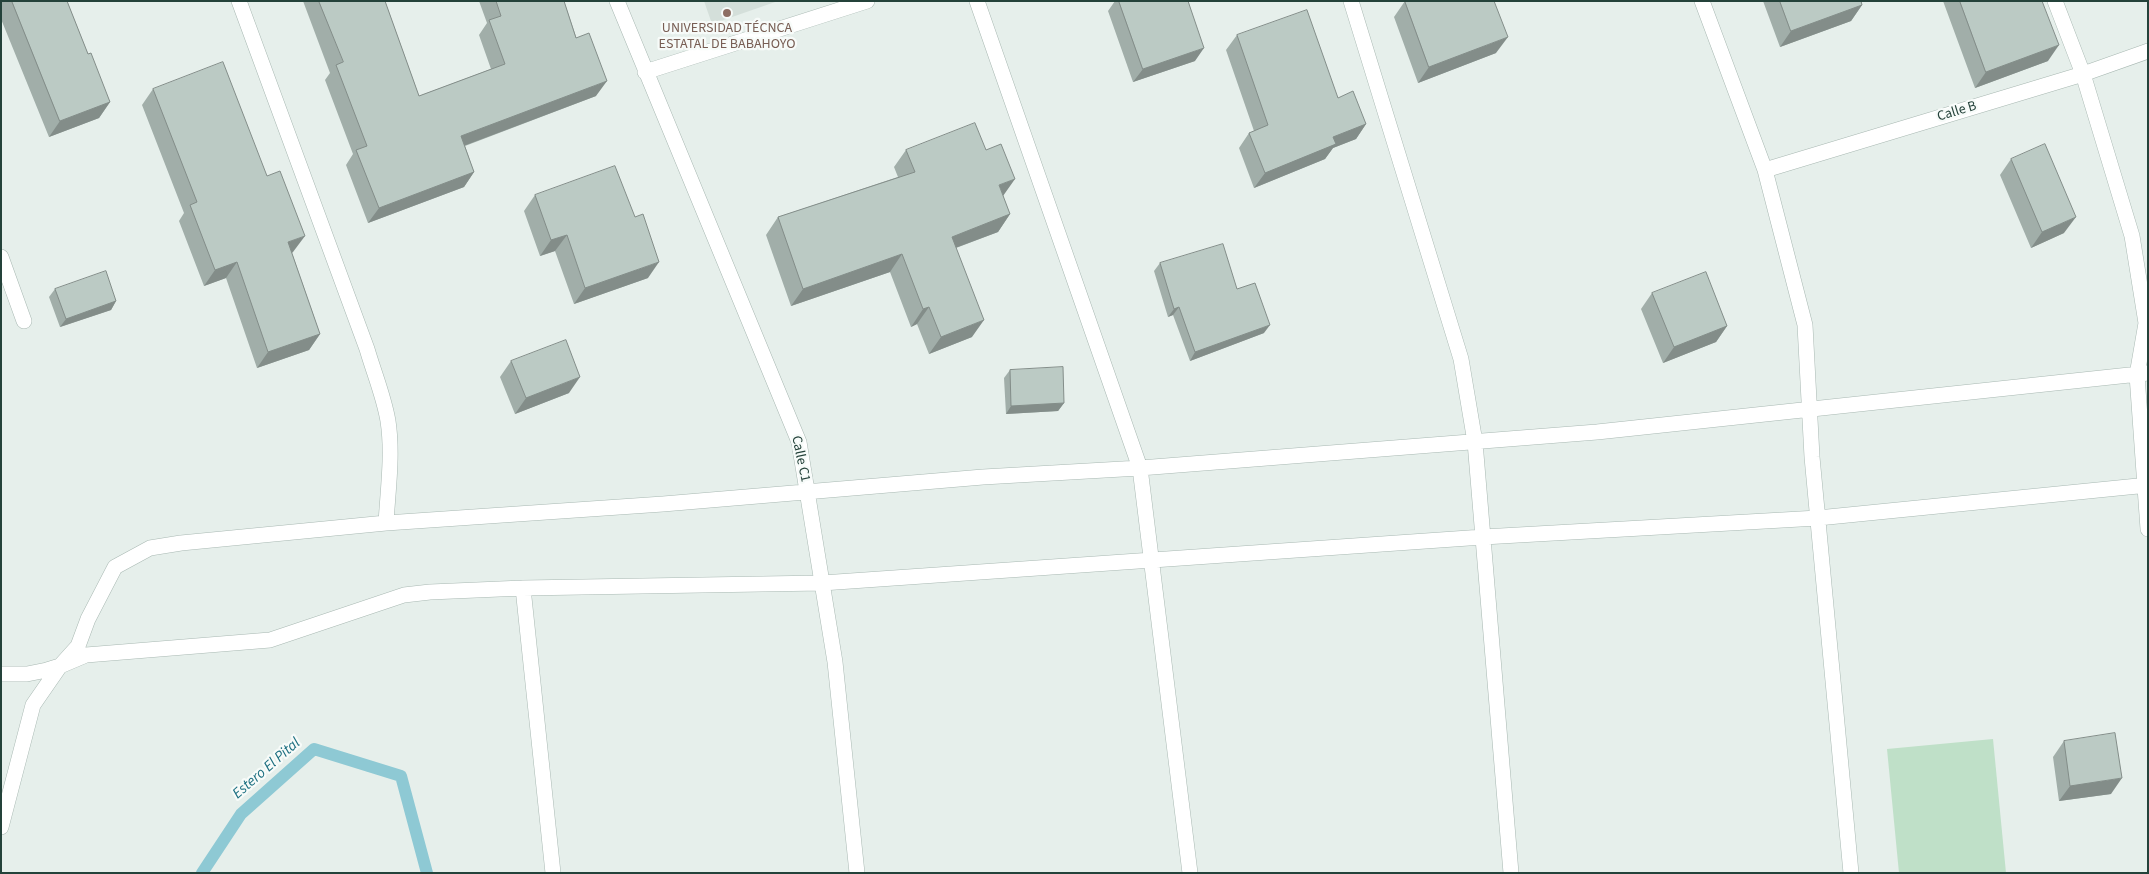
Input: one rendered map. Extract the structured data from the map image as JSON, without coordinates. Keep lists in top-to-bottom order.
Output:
{
  "streets": {
    "street": ["Calle B", "Calle C1"]
  },
  "water": ["Estero El Pital"],
  "places": ["UNIVERSIDAD TÉCNCA ESTATAL DE BABAHOYO"]
}
